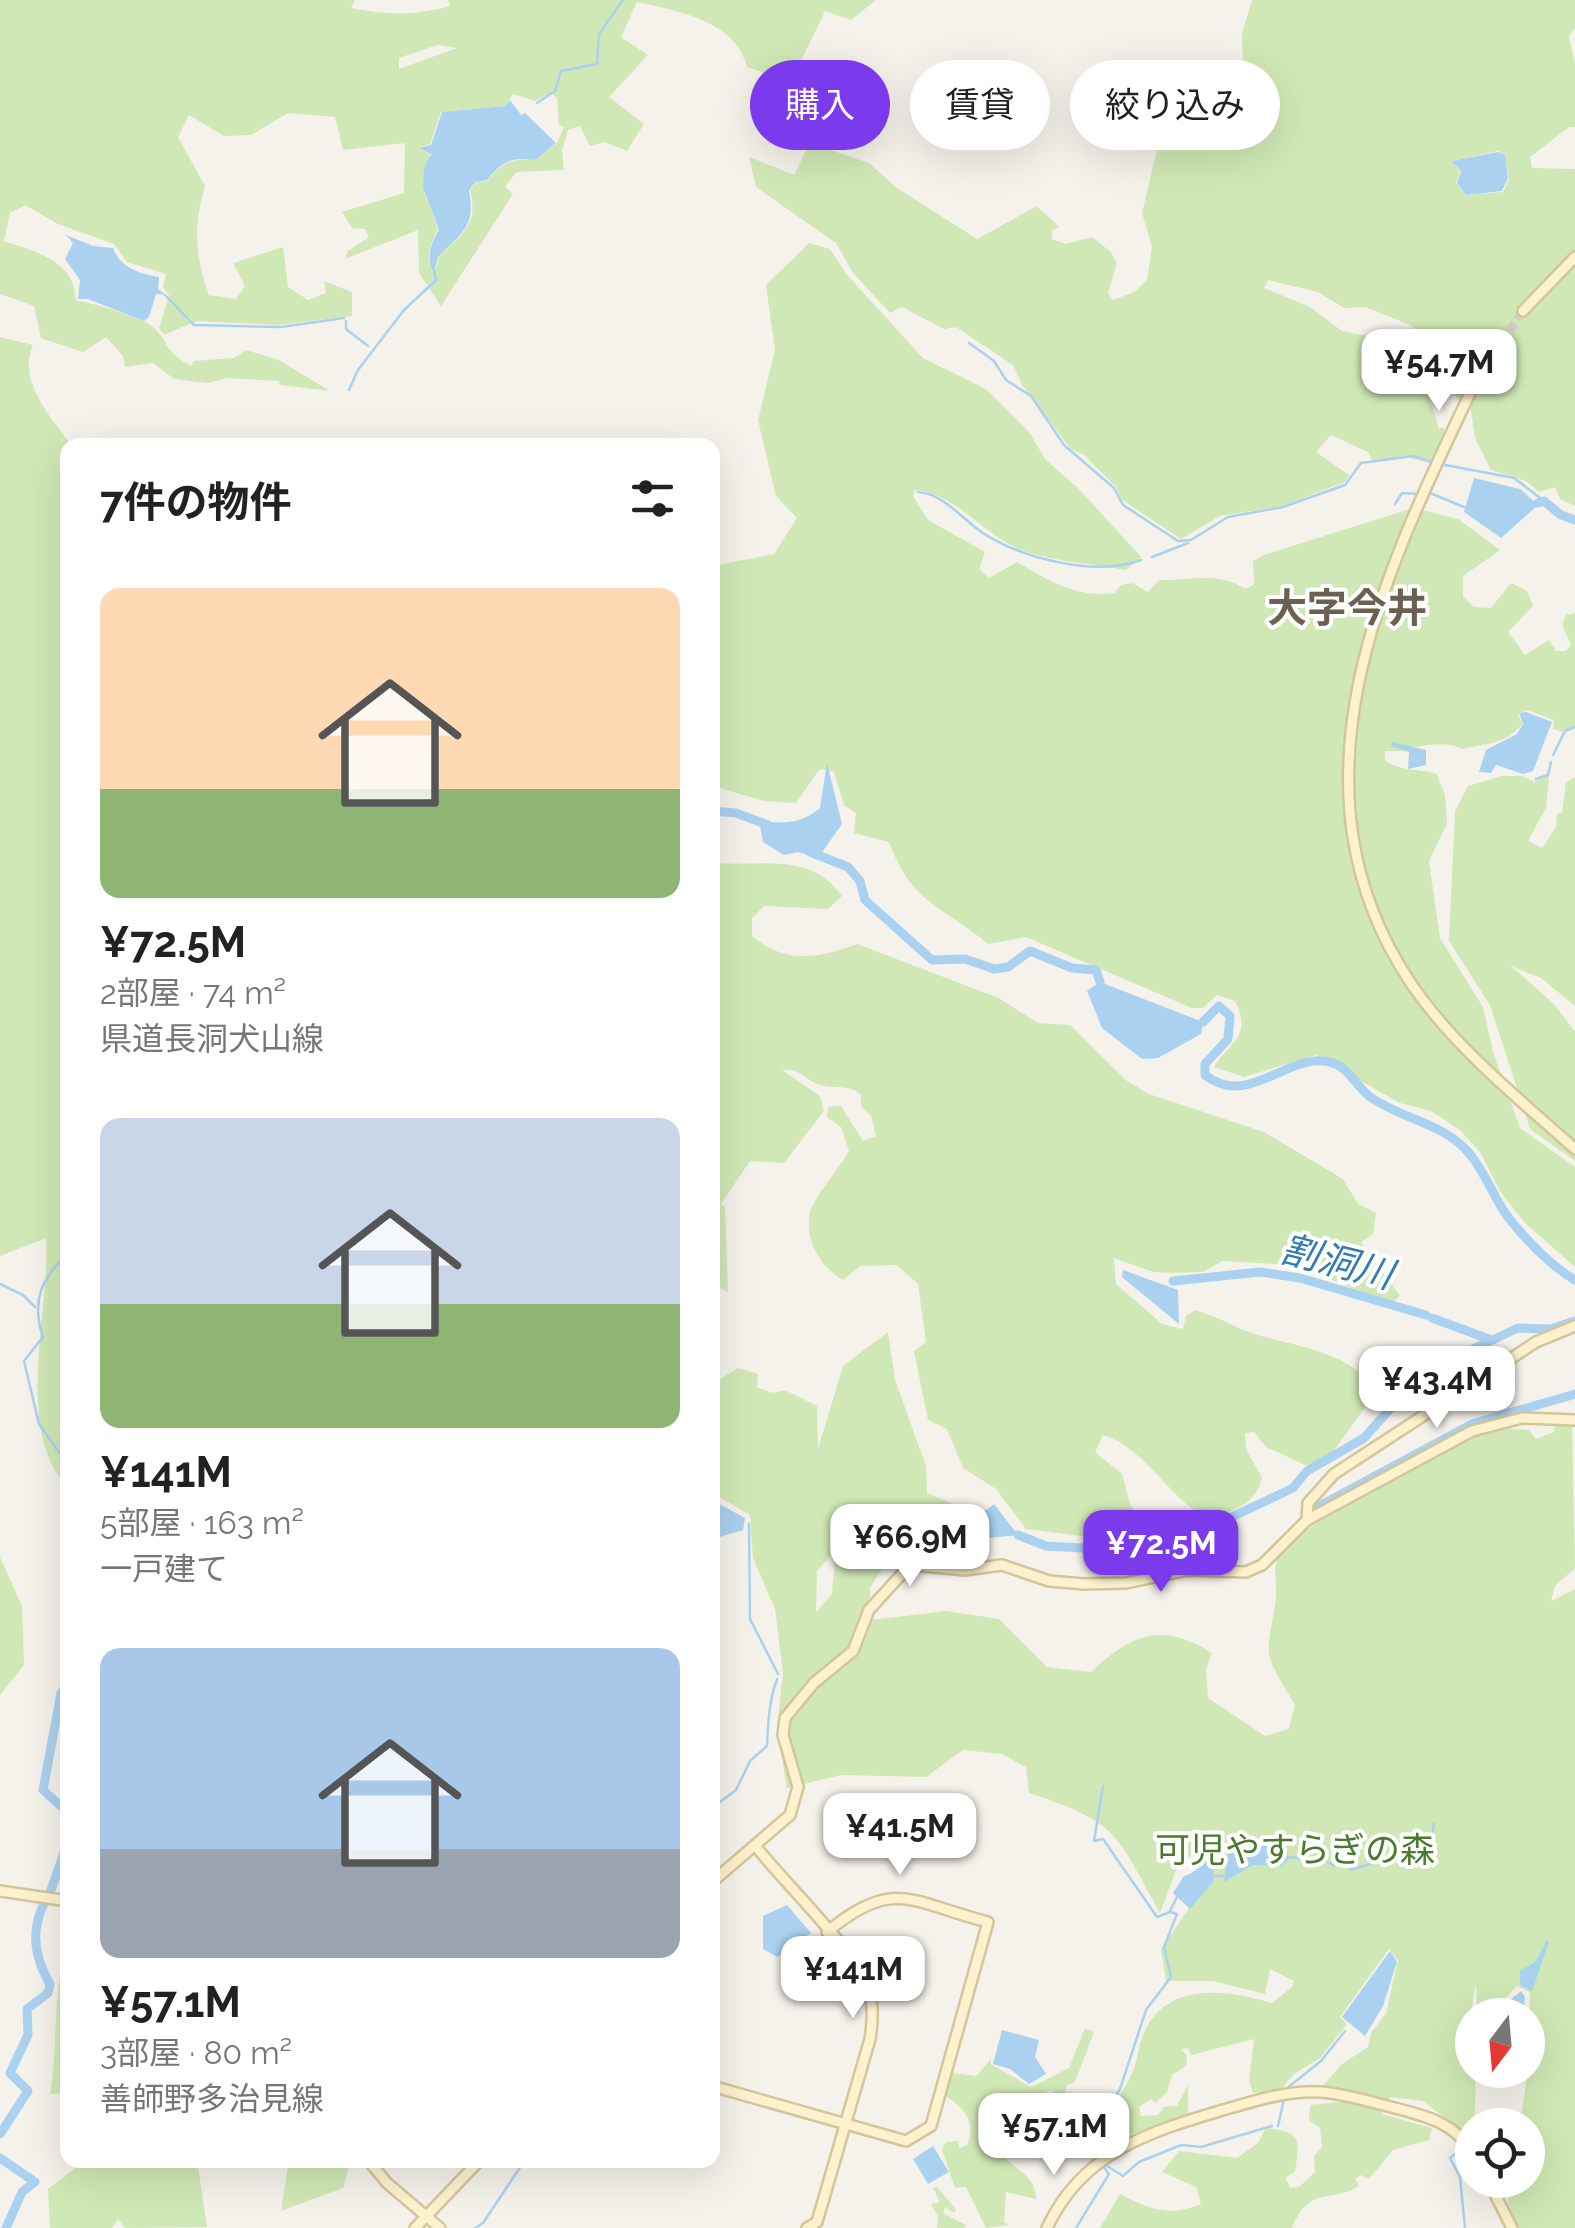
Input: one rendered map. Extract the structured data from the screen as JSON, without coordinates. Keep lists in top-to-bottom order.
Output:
{
  "districts": ["大字今井"],
  "water": ["割洞川"],
  "parks": ["可児やすらぎの森"],
  "north": "bottom",
  "page": {
    "chip": ["購入", "賃貸", "絞り込み"],
    "price": [
      "¥54.7M",
      "¥43.4M",
      "¥66.9M",
      "¥72.5M",
      "¥41.5M",
      "¥141M",
      "¥57.1M"
    ],
    "heading": "7件の物件",
    "list": [
      {
        "name": "¥72.5M",
        "note": "2部屋 · 74 m² · 県道長洞犬山線"
      },
      {
        "name": "¥141M",
        "note": "5部屋 · 163 m² · 一戸建て"
      },
      {
        "name": "¥57.1M",
        "note": "3部屋 · 80 m² · 善師野多治見線"
      }
    ]
  }
}
